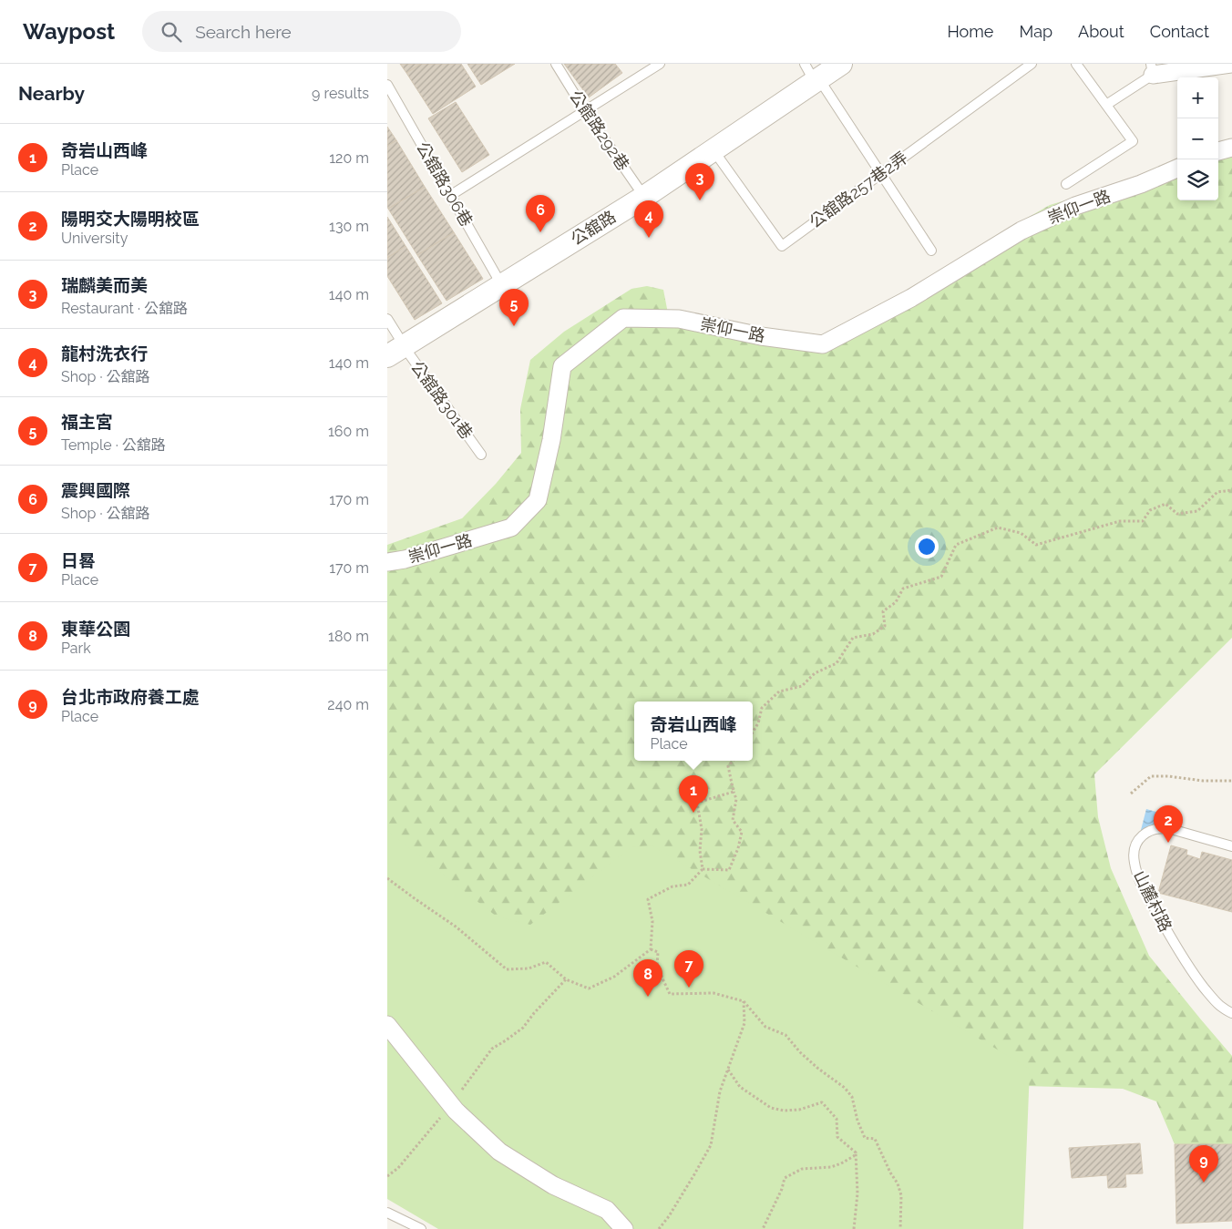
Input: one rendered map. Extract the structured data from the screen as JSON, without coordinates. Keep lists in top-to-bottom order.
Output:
{
  "streets": {
    "street": ["崇仰一路", "公舘路"],
    "lane": [
      "公館路292巷",
      "公舘路306巷",
      "公舘路257巷2弄",
      "公舘路301巷",
      "山麓村路"
    ]
  },
  "crossings": [
    ["公館路292巷", "公舘路"],
    ["公舘路306巷", "公舘路"],
    ["公舘路257巷2弄", "公舘路"],
    ["公舘路", "公舘路301巷"]
  ],
  "page": {
    "header": "Waypost",
    "search": "Search here",
    "nav": [
      "Home",
      "Map",
      "About",
      "Contact"
    ],
    "heading": ["Nearby", "9 results"],
    "map_buttons": ["+", "−"],
    "list": [
      {
        "mark": "1",
        "name": "奇岩山西峰",
        "note": "Place",
        "value": "120 m"
      },
      {
        "mark": "2",
        "name": "陽明交大陽明校區",
        "note": "University",
        "value": "130 m"
      },
      {
        "mark": "3",
        "name": "瑞麟美而美",
        "note": "Restaurant · 公舘路",
        "value": "140 m"
      },
      {
        "mark": "4",
        "name": "龍村洗衣行",
        "note": "Shop · 公舘路",
        "value": "140 m"
      },
      {
        "mark": "5",
        "name": "福主宮",
        "note": "Temple · 公舘路",
        "value": "160 m"
      },
      {
        "mark": "6",
        "name": "震興國際",
        "note": "Shop · 公舘路",
        "value": "170 m"
      },
      {
        "mark": "7",
        "name": "日晷",
        "note": "Place",
        "value": "170 m"
      },
      {
        "mark": "8",
        "name": "東華公園",
        "note": "Park",
        "value": "180 m"
      },
      {
        "mark": "9",
        "name": "台北市政府養工處",
        "note": "Place",
        "value": "240 m"
      }
    ],
    "pins": [
      "3",
      "6",
      "4",
      "5",
      "1",
      "2",
      "7",
      "8",
      "9"
    ],
    "popup": ["奇岩山西峰", "Place"]
  }
}
